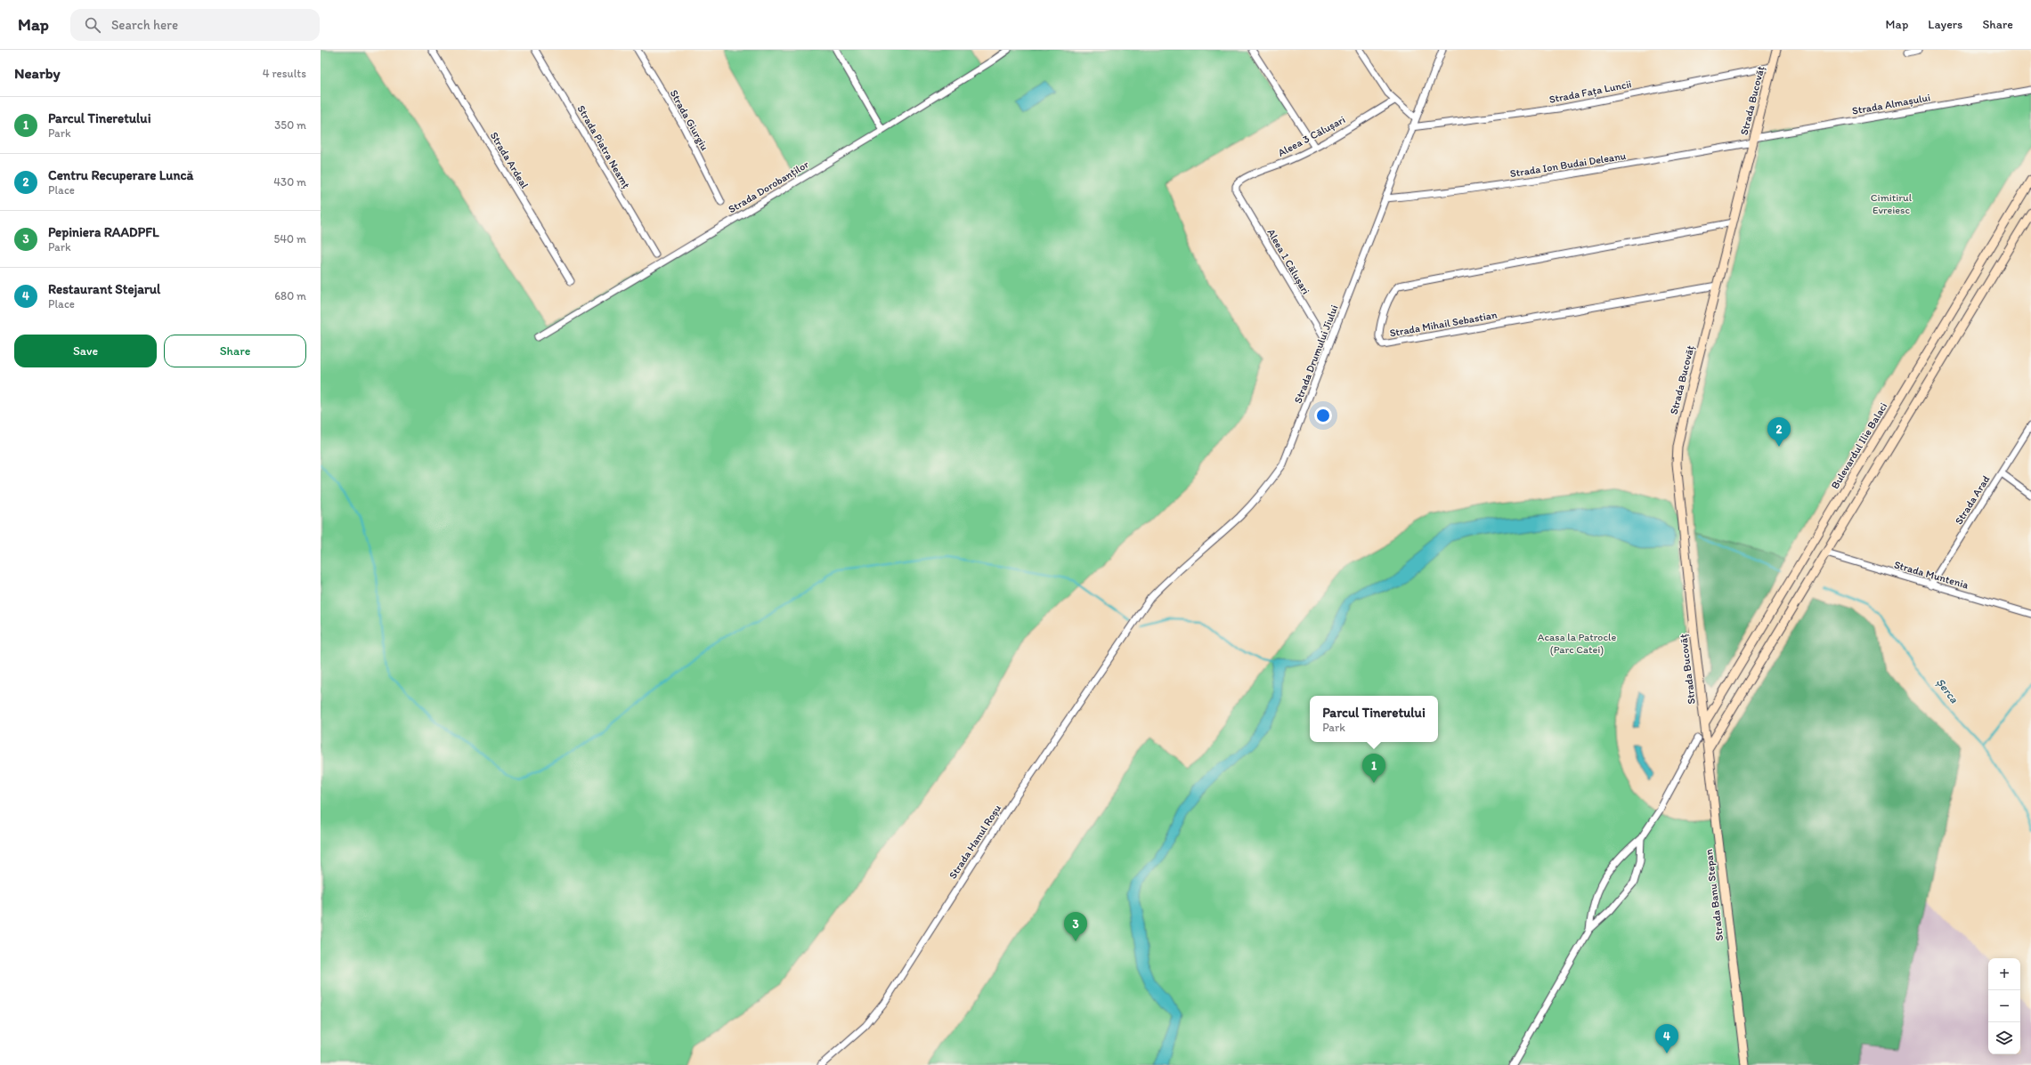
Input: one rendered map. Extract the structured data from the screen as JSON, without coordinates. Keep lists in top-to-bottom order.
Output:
{
  "streets": {
    "main road": ["Strada Bucovăț", "Bulevardul Ilie Balaci", "Strada Banu Stepan"],
    "street": [
      "Strada Fața Luncii",
      "Strada Almașului",
      "Strada Giurgiu",
      "Aleea 3 Călușari",
      "Strada Piatra Neamț",
      "Strada Ardeal",
      "Strada Ion Budai Deleanu",
      "Strada Dorobanților",
      "Aleea 1 Călușari",
      "Strada Mihail Sebastian",
      "Strada Drumului Jiului",
      "Strada Arad",
      "Strada Muntenia",
      "Strada Hanul Roșu"
    ]
  },
  "crossings": [
    ["Strada Fața Luncii", "Strada Bucovăț"],
    ["Strada Fața Luncii", "Strada Drumului Jiului"],
    ["Strada Bucovăț", "Strada Almașului"],
    ["Strada Bucovăț", "Strada Ion Budai Deleanu"],
    ["Strada Bucovăț", "Strada Mihail Sebastian"],
    ["Strada Bucovăț", "Bulevardul Ilie Balaci"],
    ["Strada Bucovăț", "Strada Banu Stepan"],
    ["Strada Almașului", "Strada Ion Budai Deleanu"],
    ["Aleea 3 Călușari", "Aleea 1 Călușari"],
    ["Strada Ion Budai Deleanu", "Strada Drumului Jiului"],
    ["Aleea 1 Călușari", "Strada Drumului Jiului"],
    ["Strada Drumului Jiului", "Strada Hanul Roșu"],
    ["Bulevardul Ilie Balaci", "Strada Banu Stepan"],
    ["Strada Arad", "Strada Muntenia"]
  ],
  "water": ["Șerca"],
  "parks": ["Cimitirul Evreiesc", "Acasa la Patrocle (Parc Catei)"],
  "page": {
    "header": "Map",
    "search": "Search here",
    "nav": ["Map", "Layers", "Share"],
    "heading": ["Nearby", "4 results"],
    "list": [
      {
        "mark": "1",
        "name": "Parcul Tineretului",
        "note": "Park",
        "value": "350 m"
      },
      {
        "mark": "2",
        "name": "Centru Recuperare Luncă",
        "note": "Place",
        "value": "430 m"
      },
      {
        "mark": "3",
        "name": "Pepiniera RAADPFL",
        "note": "Park",
        "value": "540 m"
      },
      {
        "mark": "4",
        "name": "Restaurant Stejarul",
        "note": "Place",
        "value": "680 m"
      }
    ],
    "buttons": ["Save", "Share"],
    "pins": [
      "2",
      "1",
      "3",
      "4"
    ],
    "popup": ["Parcul Tineretului", "Park"],
    "map_buttons": ["+", "−"]
  }
}
